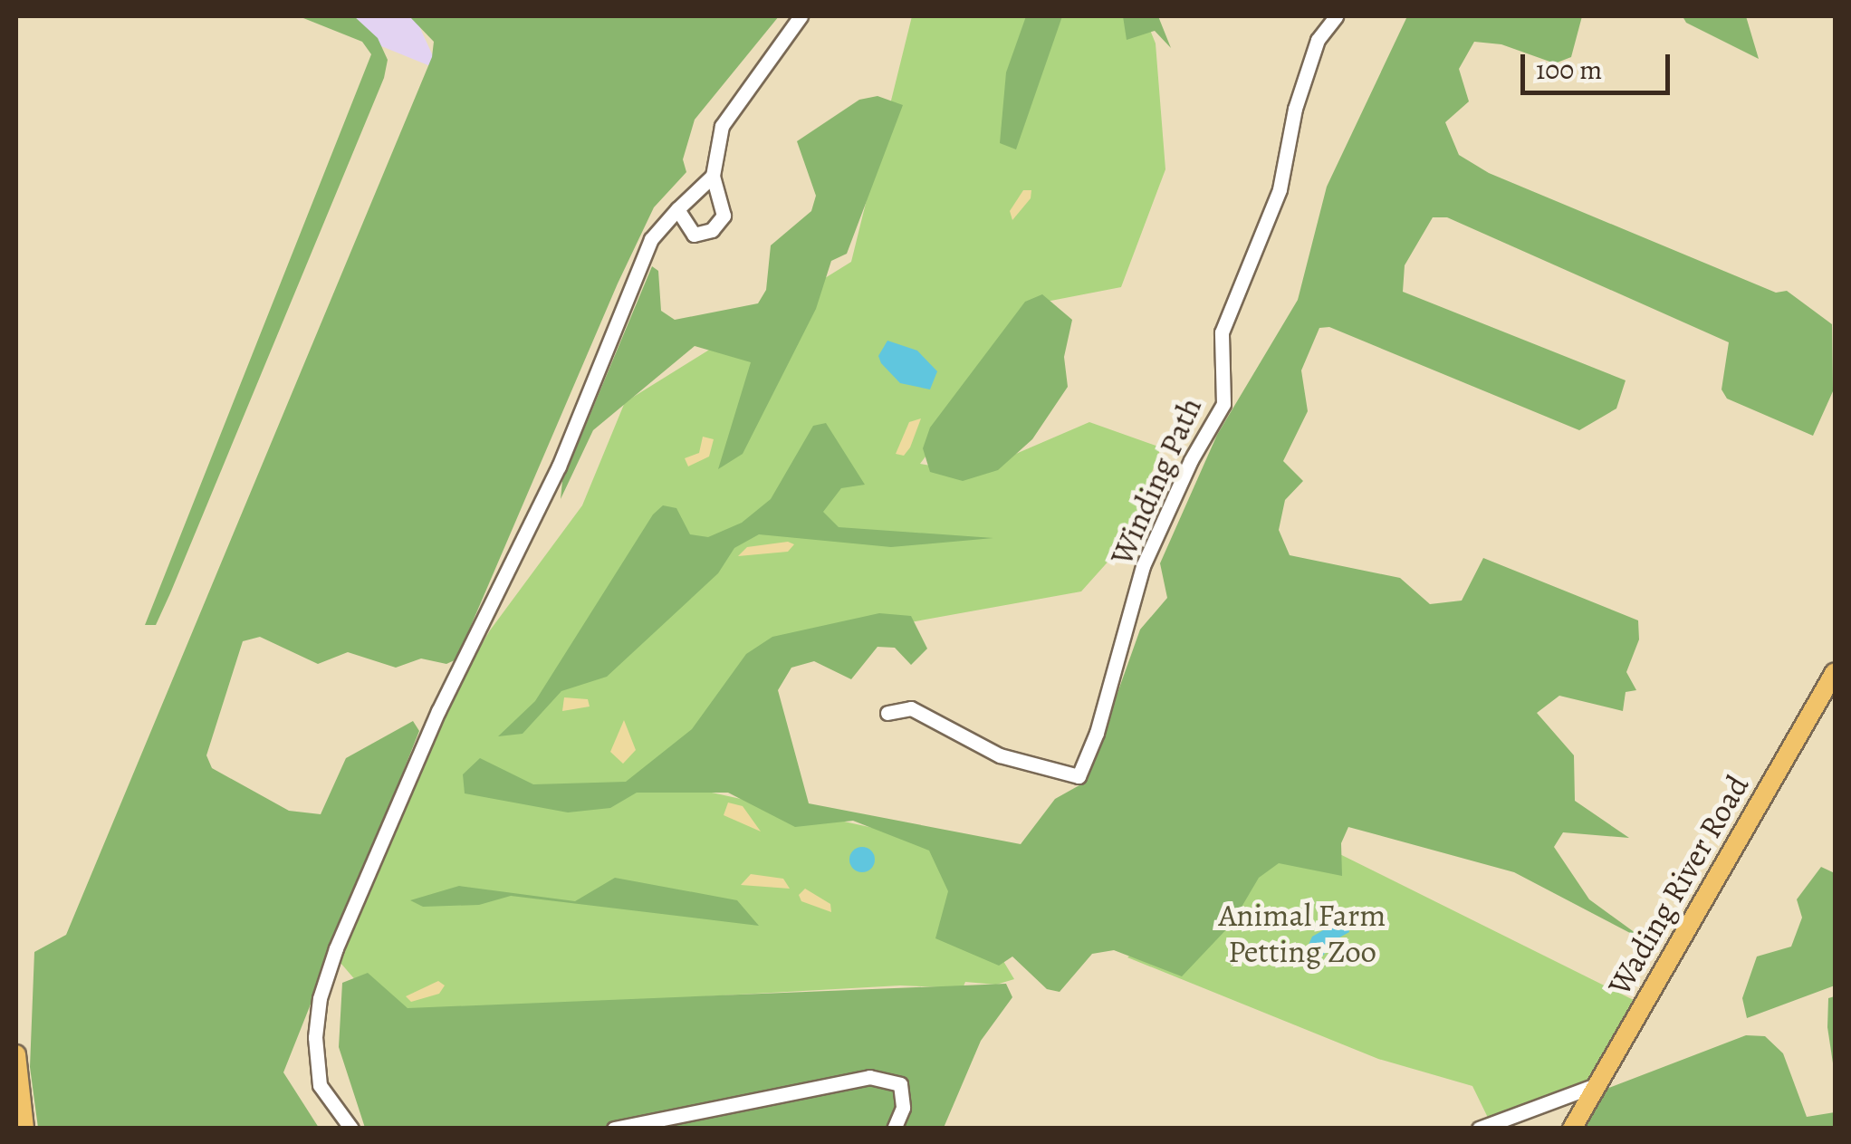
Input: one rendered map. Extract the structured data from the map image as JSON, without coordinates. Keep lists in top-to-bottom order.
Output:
{
  "streets": {
    "main road": ["Wading River Road"],
    "street": ["Winding Path"]
  },
  "parks": ["Animal Farm Petting Zoo"],
  "scale_bar": "100 m"
}
